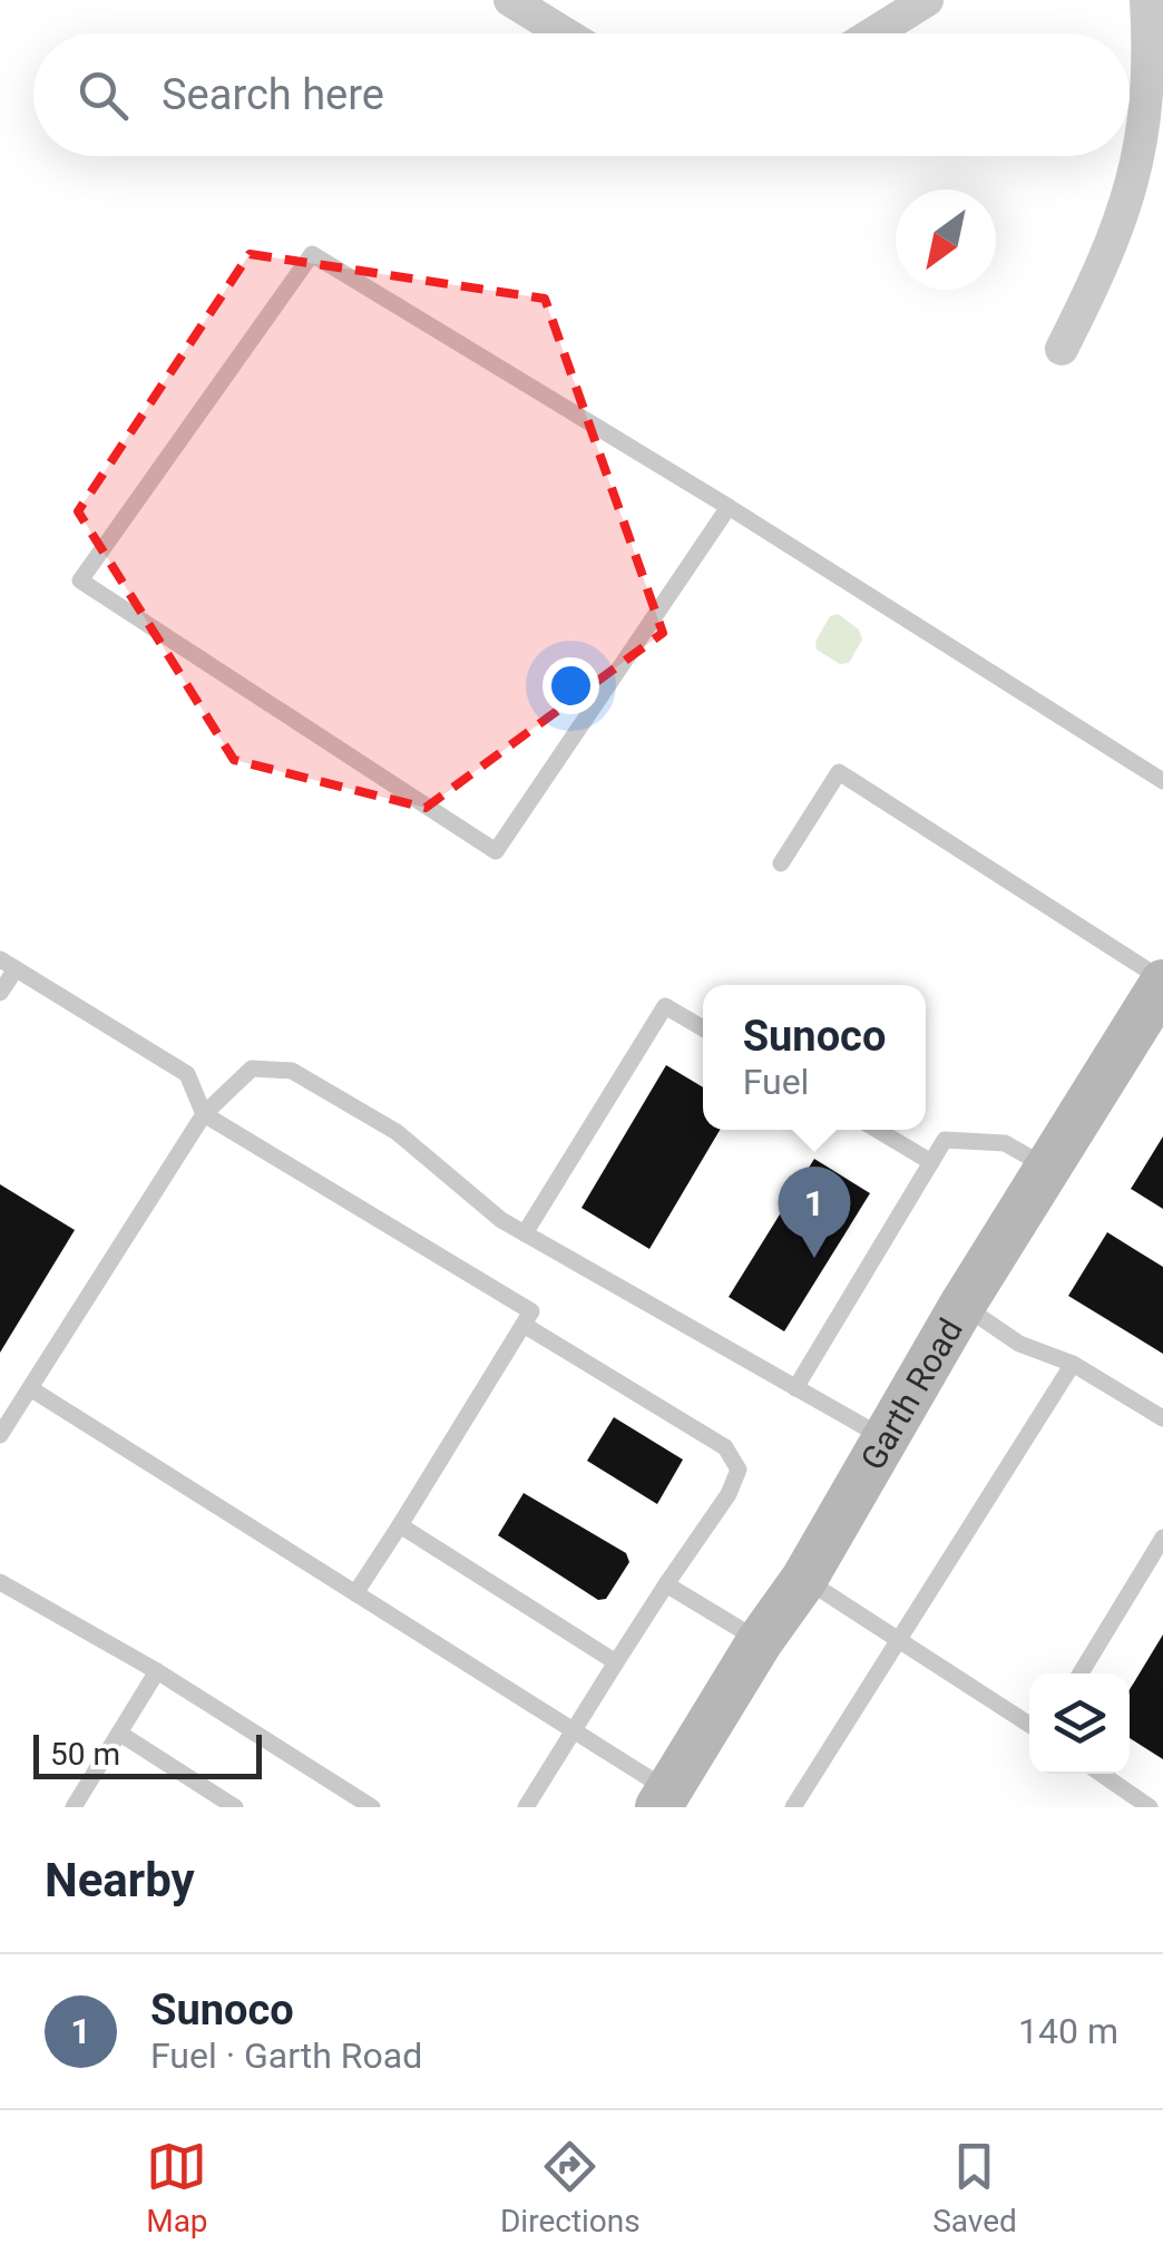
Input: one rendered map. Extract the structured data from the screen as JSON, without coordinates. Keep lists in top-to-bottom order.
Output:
{
  "streets": {
    "main road": ["Garth Road"]
  },
  "scale_bar": "50 m",
  "north": "bottom left",
  "page": {
    "search": "Search here",
    "popup": ["Sunoco", "Fuel"],
    "pins": "1",
    "scale": "50 m",
    "heading": "Nearby",
    "list": [
      {
        "mark": "1",
        "name": "Sunoco",
        "note": "Fuel · Garth Road",
        "value": "140 m"
      }
    ],
    "nav": ["Map", "Directions", "Saved"]
  }
}
